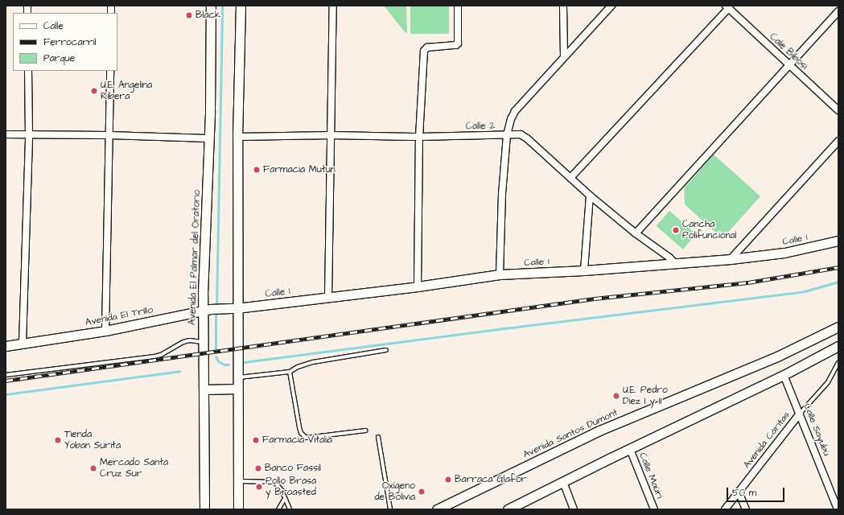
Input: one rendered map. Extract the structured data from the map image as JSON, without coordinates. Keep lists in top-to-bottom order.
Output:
{
  "streets": {
    "main road": [
      "Calle 1",
      "Avenida El Palmar del Oratorio",
      "Avenida El Trillo",
      "Avenida Santos Dumont"
    ],
    "street": [
      "Cale Bibosi",
      "Calle 2",
      "Calle Sayubú",
      "Avenida Cáritas",
      "Calle Maúri"
    ]
  },
  "crossings": [
    ["Calle 2", "Calle 1"],
    ["Calle 1", "Avenida El Trillo"],
    ["Avenida El Palmar del Oratorio", "Avenida El Trillo"],
    ["Calle Sayubú", "Avenida Cáritas"]
  ],
  "places": [
    "Black",
    "U.E. Angelina Ribera",
    "Farmacia Mutun",
    "Cancha Polifuncional",
    "U.E. Pedro Diez I y II",
    "Tienda Yoban Surita",
    "Farmacia Vitalia",
    "Mercado Santa Cruz Sur",
    "Banco Fassil",
    "Barraca Glafor",
    "Pollo Brasa y Broasted",
    "Oxígeno de Bolivia"
  ],
  "legend": ["Calle", "Ferrocarril", "Parque"],
  "scale_bar": "50 m"
}
